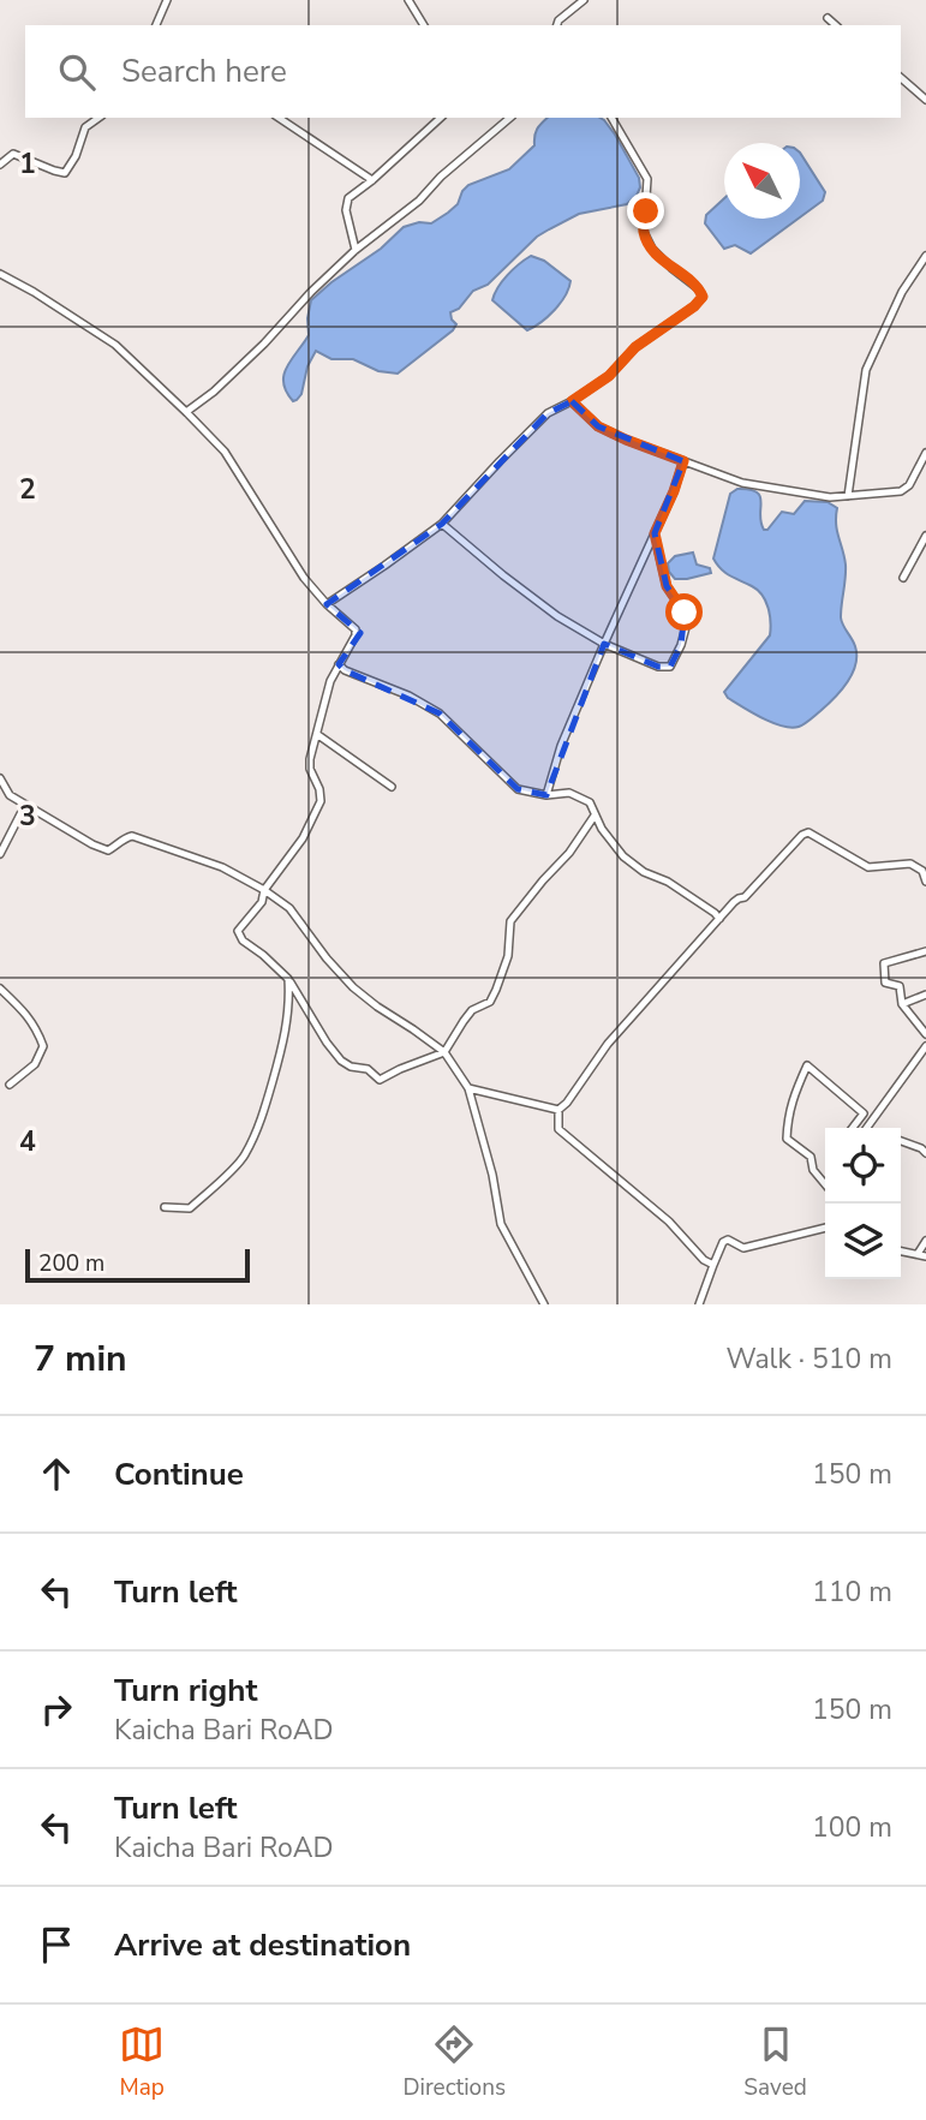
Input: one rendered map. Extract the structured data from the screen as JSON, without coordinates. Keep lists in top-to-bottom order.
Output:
{
  "scale_bar": "200 m",
  "north": "top left",
  "page": {
    "search": "Search here",
    "scale": "200 m",
    "heading": ["7 min", "Walk · 510 m"],
    "list": [
      ["Continue", "150 m"],
      ["Turn left", "110 m"],
      ["Turn right", "Kaicha Bari RoAD", "150 m"],
      ["Turn left", "Kaicha Bari RoAD", "100 m"],
      "Arrive at destination"
    ],
    "nav": ["Map", "Directions", "Saved"]
  },
  "grid": {
    "rows": [
      "1",
      "2",
      "3",
      "4"
    ]
  }
}
